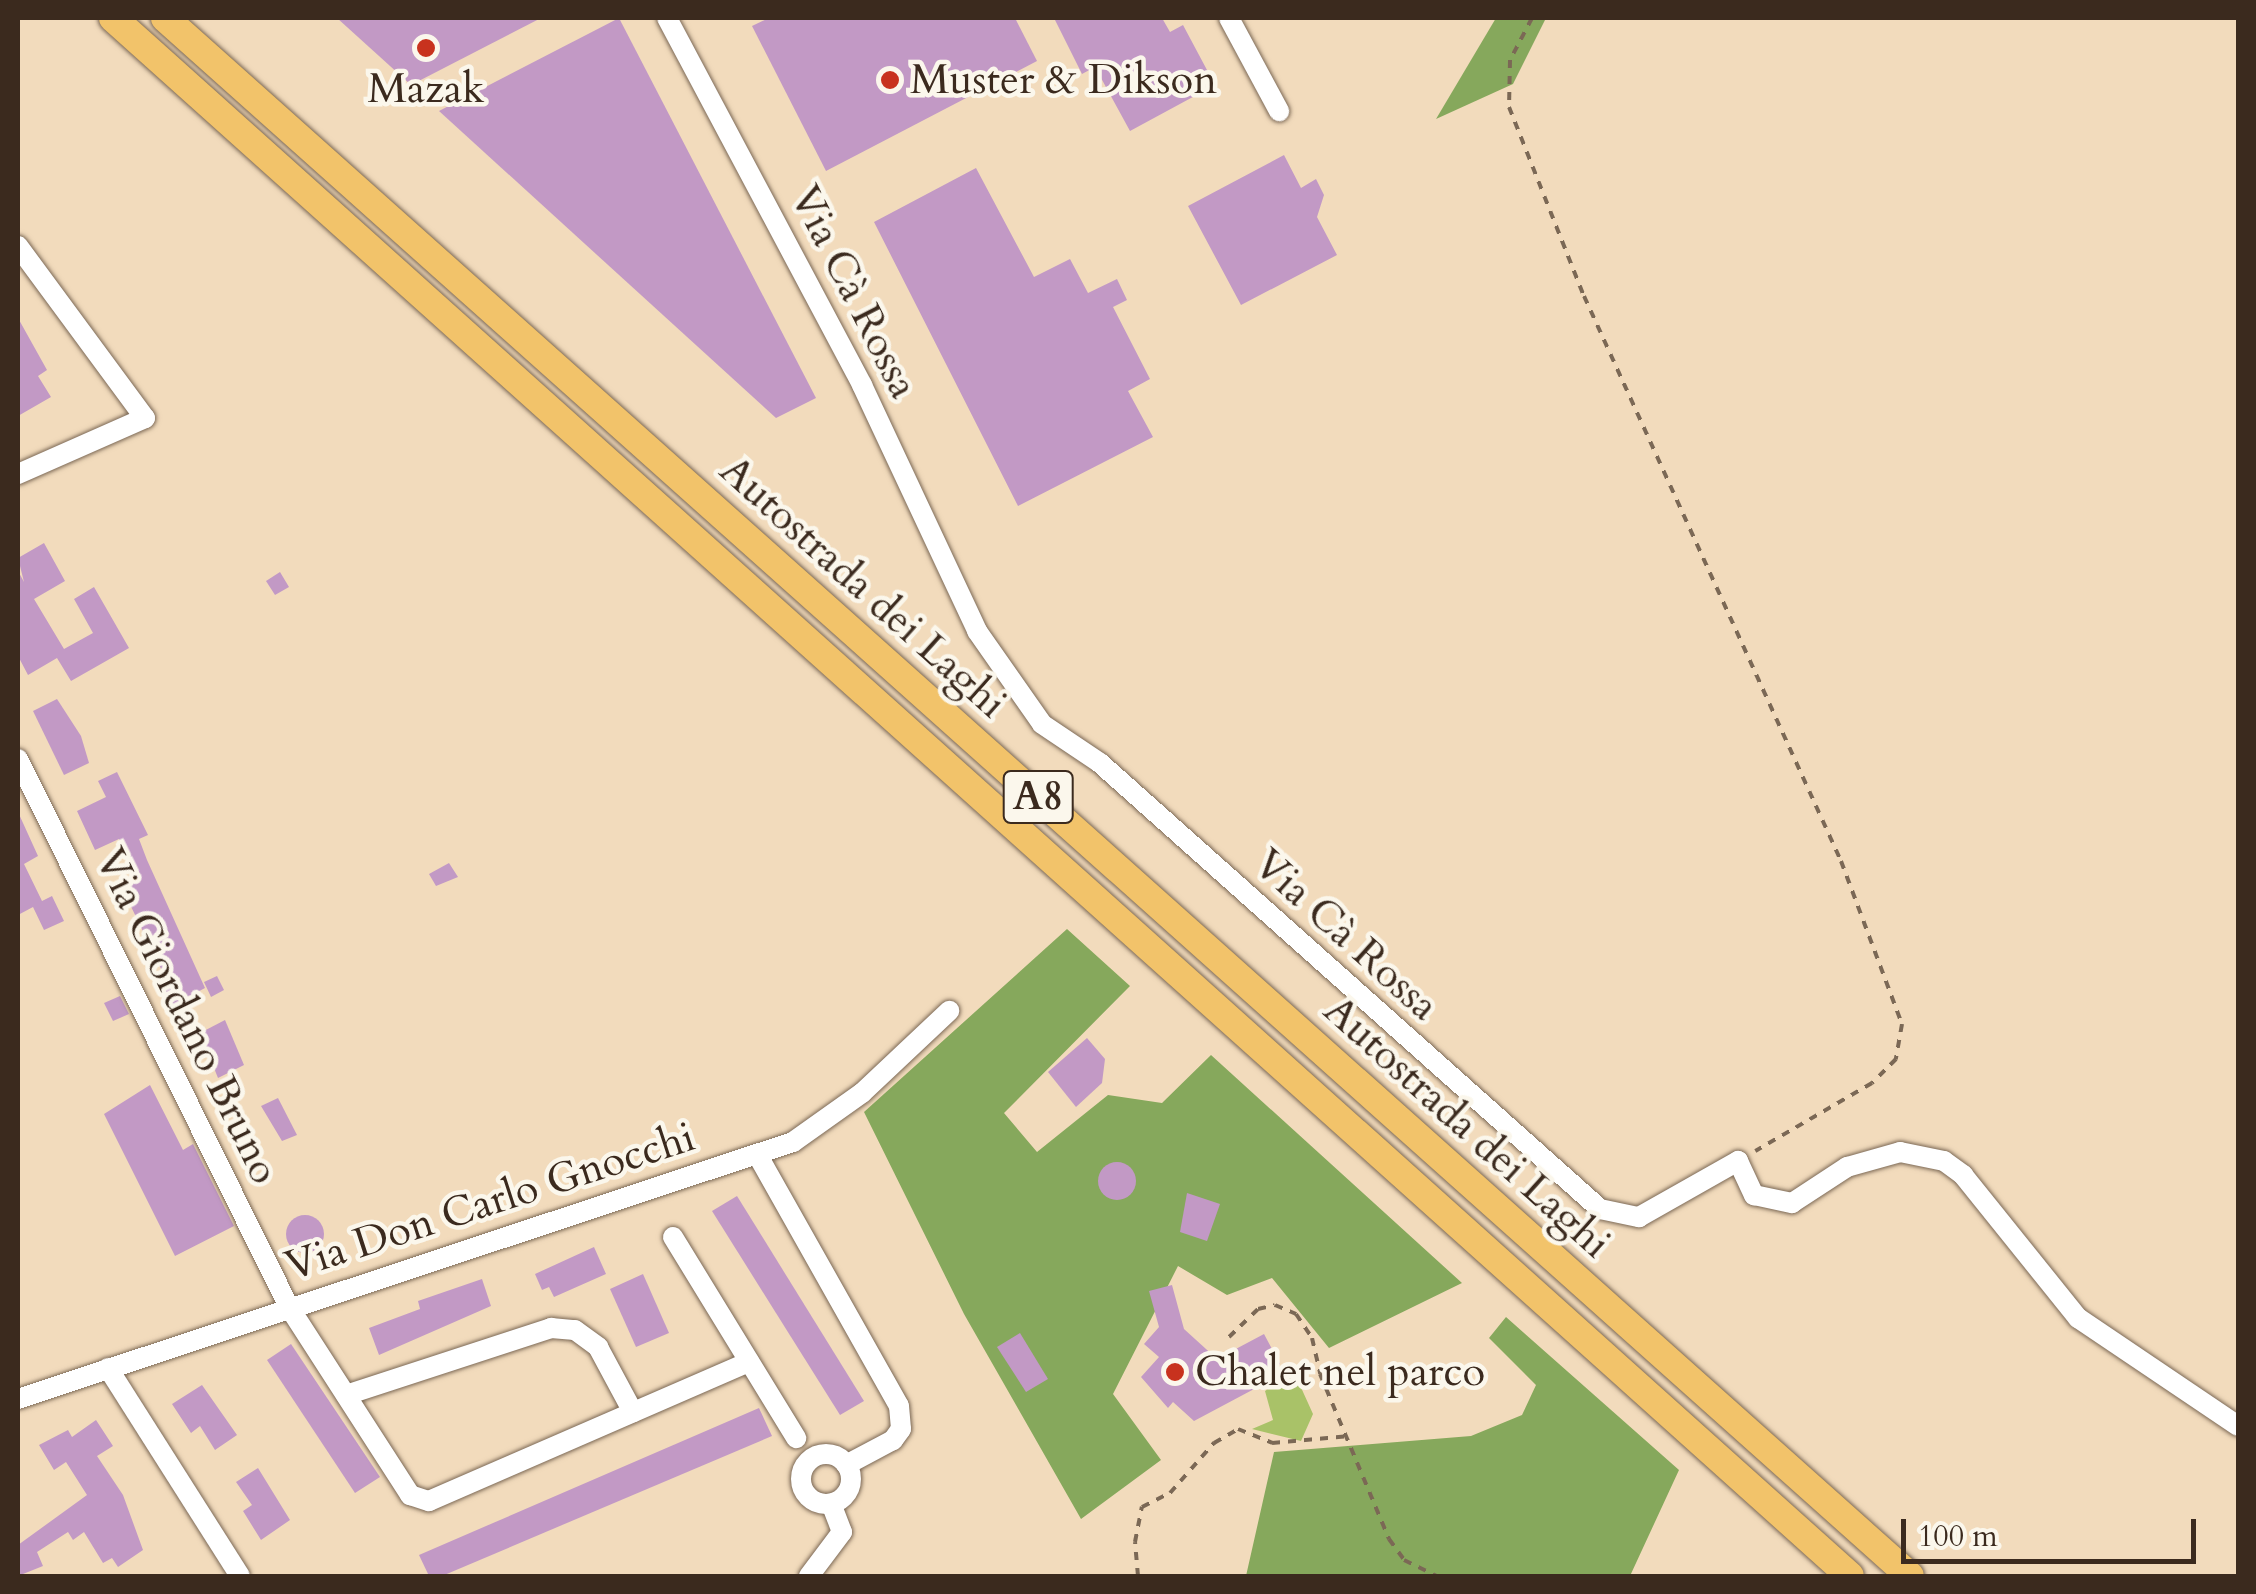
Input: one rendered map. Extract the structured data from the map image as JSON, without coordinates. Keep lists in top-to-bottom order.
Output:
{
  "streets": {
    "highway": ["Autostrada dei Laghi", "A8"],
    "street": ["Via Cà Rossa", "Via Giordano Bruno", "Via Don Carlo Gnocchi"]
  },
  "crossings": [
    ["Via Giordano Bruno", "Via Don Carlo Gnocchi"]
  ],
  "places": ["Mazak", "Muster & Dikson", "Chalet nel parco"],
  "scale_bar": "100 m"
}
